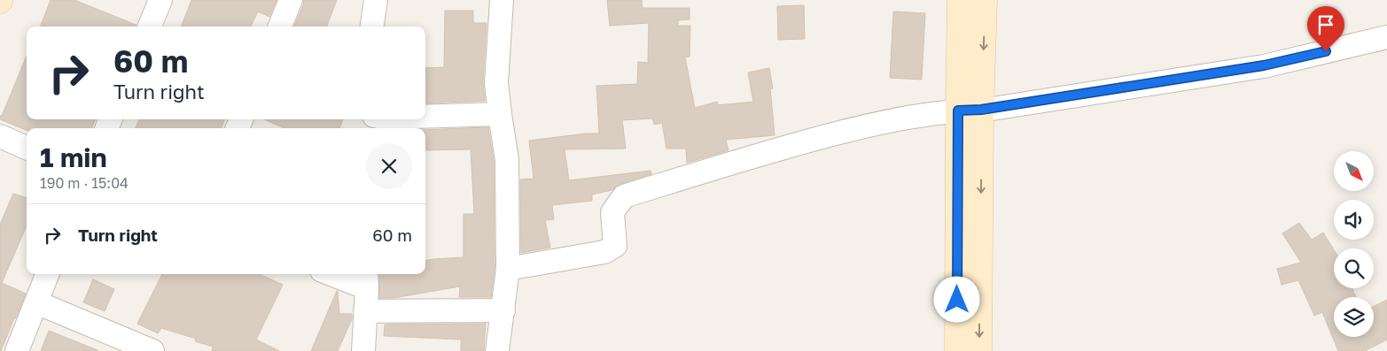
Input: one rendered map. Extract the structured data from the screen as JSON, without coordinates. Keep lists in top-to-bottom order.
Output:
{
  "north": "bottom right",
  "page": {
    "turn": ["60 m", "Turn right"],
    "heading": ["1 min", "190 m · 15:04"],
    "list": [
      {
        "name": "Turn right",
        "value": "60 m"
      }
    ]
  }
}
